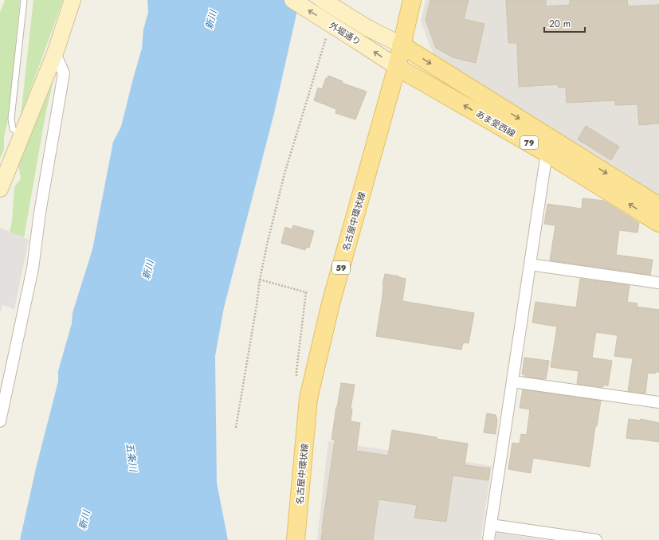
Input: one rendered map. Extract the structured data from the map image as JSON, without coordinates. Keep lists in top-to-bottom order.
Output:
{
  "streets": {
    "main road": [
      "外堀通り",
      "あま愛西線",
      "79",
      "名古屋中環状線",
      "59"
    ]
  },
  "crossings": [
    ["外堀通り", "あま愛西線"],
    ["外堀通り", "名古屋中環状線"],
    ["あま愛西線", "名古屋中環状線"]
  ],
  "water": ["新川", "五条川"],
  "scale_bar": "20 m"
}
